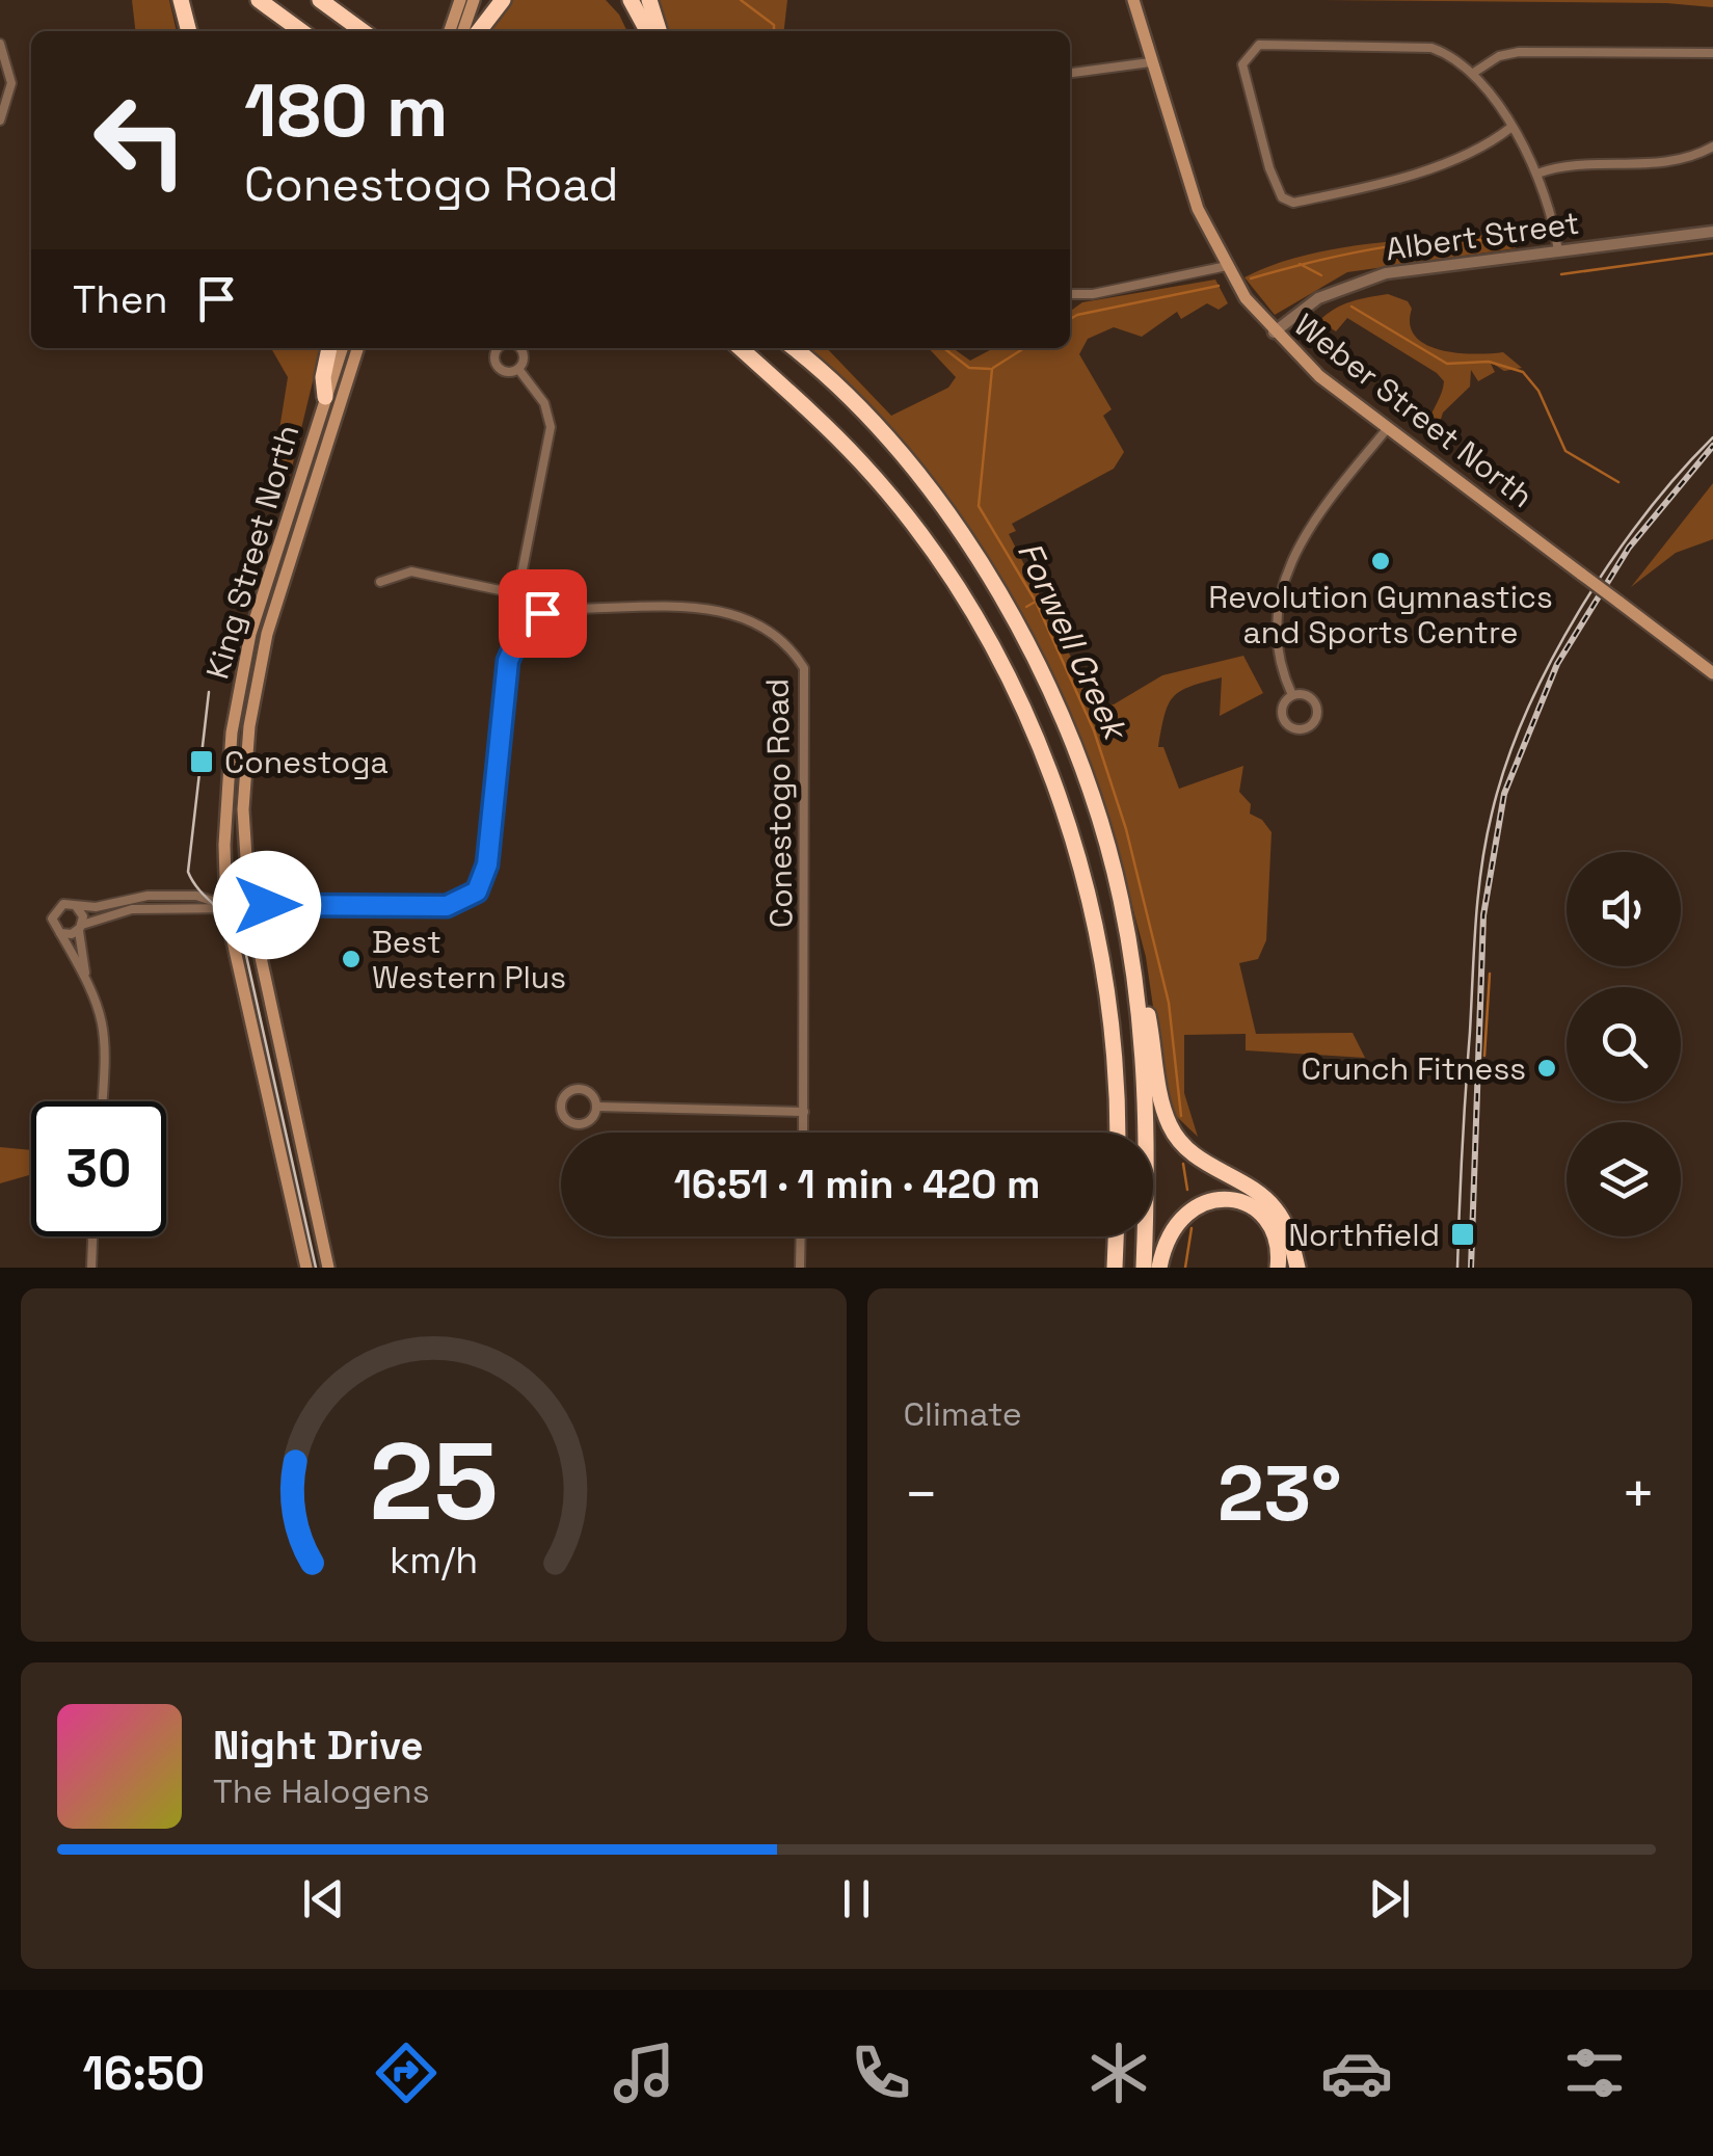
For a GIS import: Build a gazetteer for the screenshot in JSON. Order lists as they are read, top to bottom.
{
  "streets": {
    "main road": ["Weber Street North", "King Street North"],
    "street": ["Albert Street", "Conestogo Road"]
  },
  "crossings": [
    ["Albert Street", "Weber Street North"]
  ],
  "water": ["Forwell Creek"],
  "places": {
    "other": ["Revolution Gymnastics and Sports Centre", "Best Western Plus", "Crunch Fitness"],
    "transit": ["Conestoga", "Northfield"]
  },
  "page": {
    "turn": ["180 m", "Conestogo Road"],
    "then": "Then",
    "limit": "30",
    "trip": "16:51 · 1 min · 420 m",
    "tile": "Climate",
    "heat": ["−", "23°", "+"],
    "song": ["Night Drive", "The Halogens"],
    "tabs": "16:50",
    "gauge": ["25", "km/h"]
  }
}
